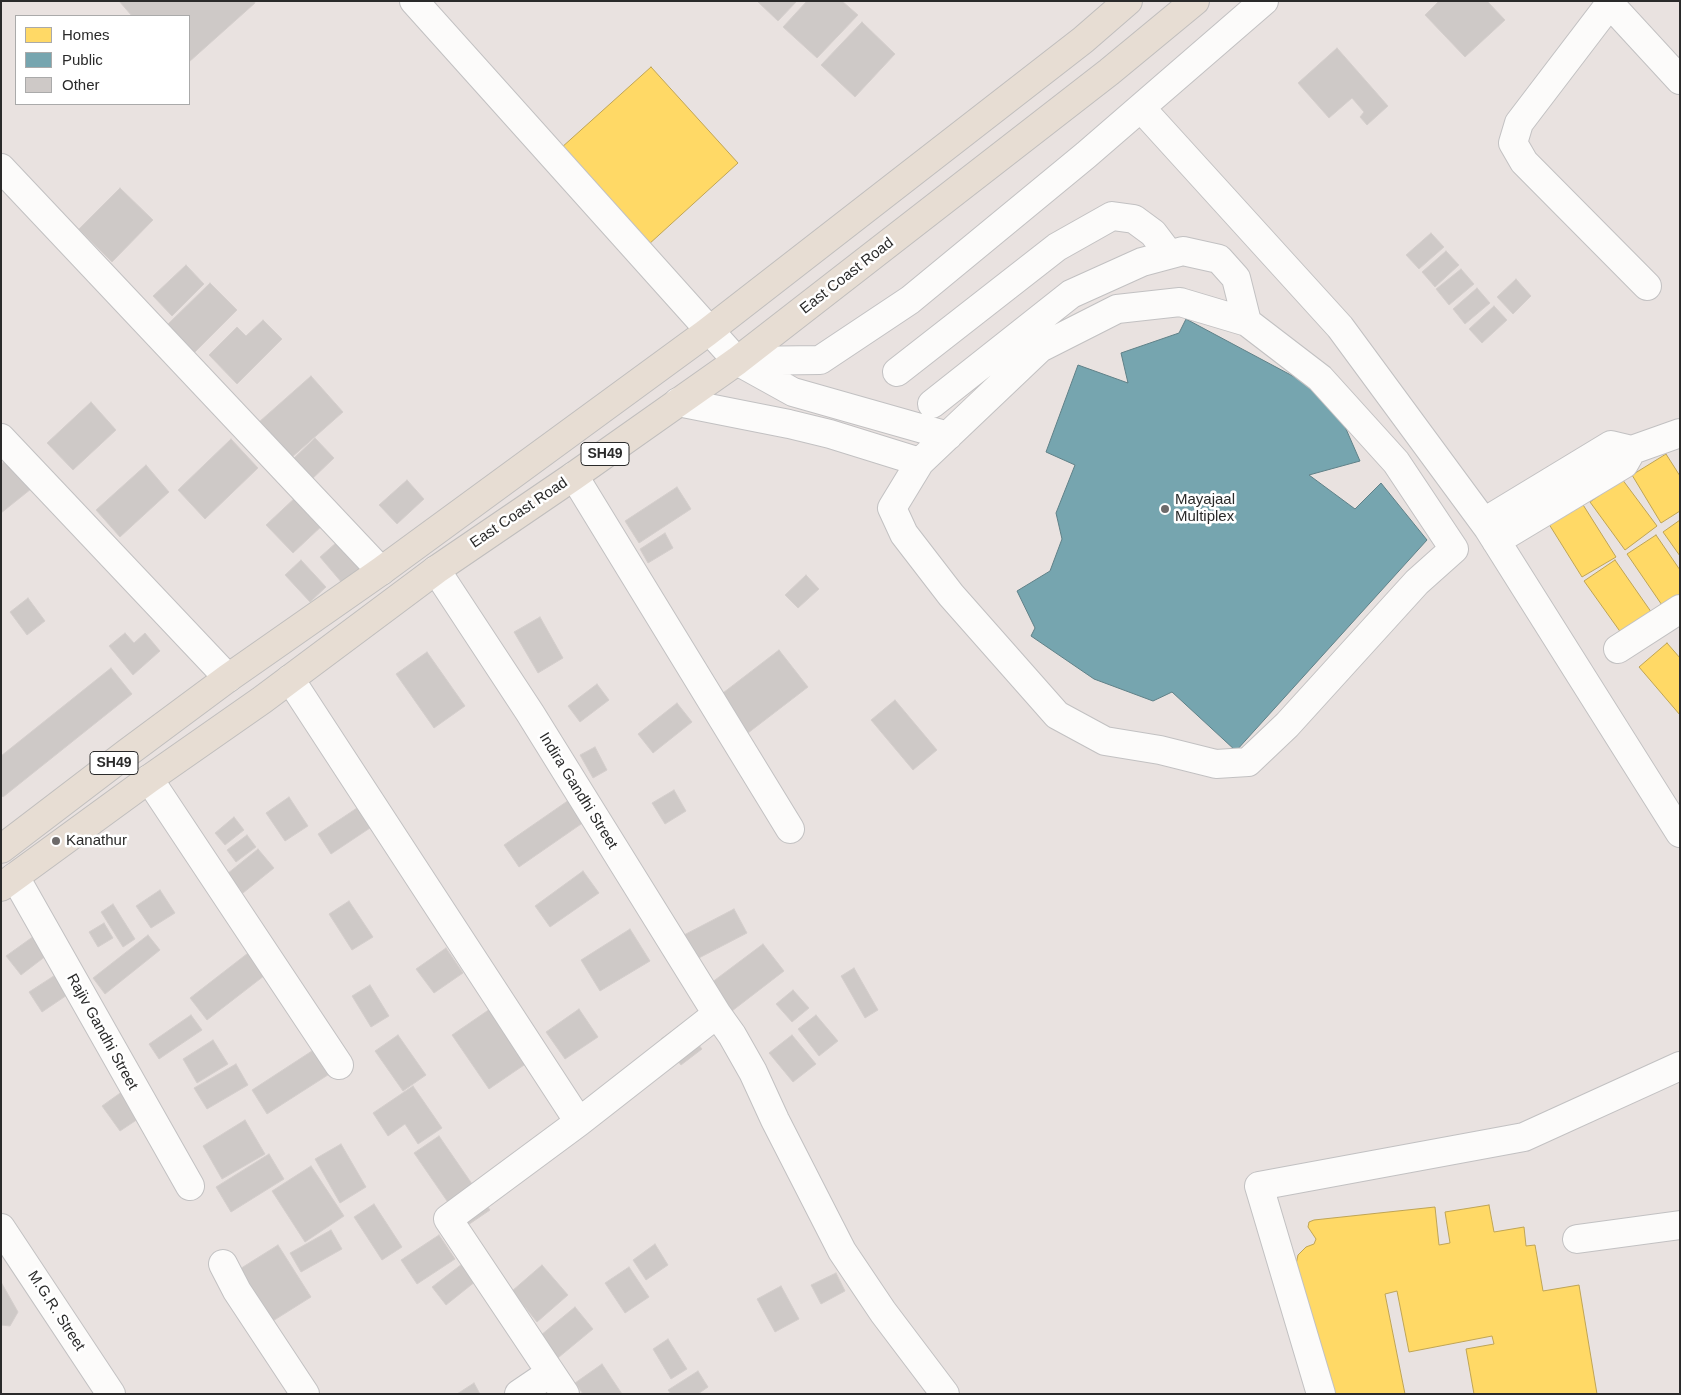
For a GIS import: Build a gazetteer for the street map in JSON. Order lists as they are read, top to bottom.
{
  "streets": {
    "main road": ["East Coast Road", "SH49"],
    "street": ["Indira Gandhi Street", "Rajiv Gandhi Street", "M.G.R. Street"]
  },
  "crossings": [
    ["East Coast Road", "Indira Gandhi Street"],
    ["East Coast Road", "Rajiv Gandhi Street"]
  ],
  "places": ["Mayajaal Multiplex", "Kanathur"],
  "legend": ["Homes", "Public", "Other"]
}
